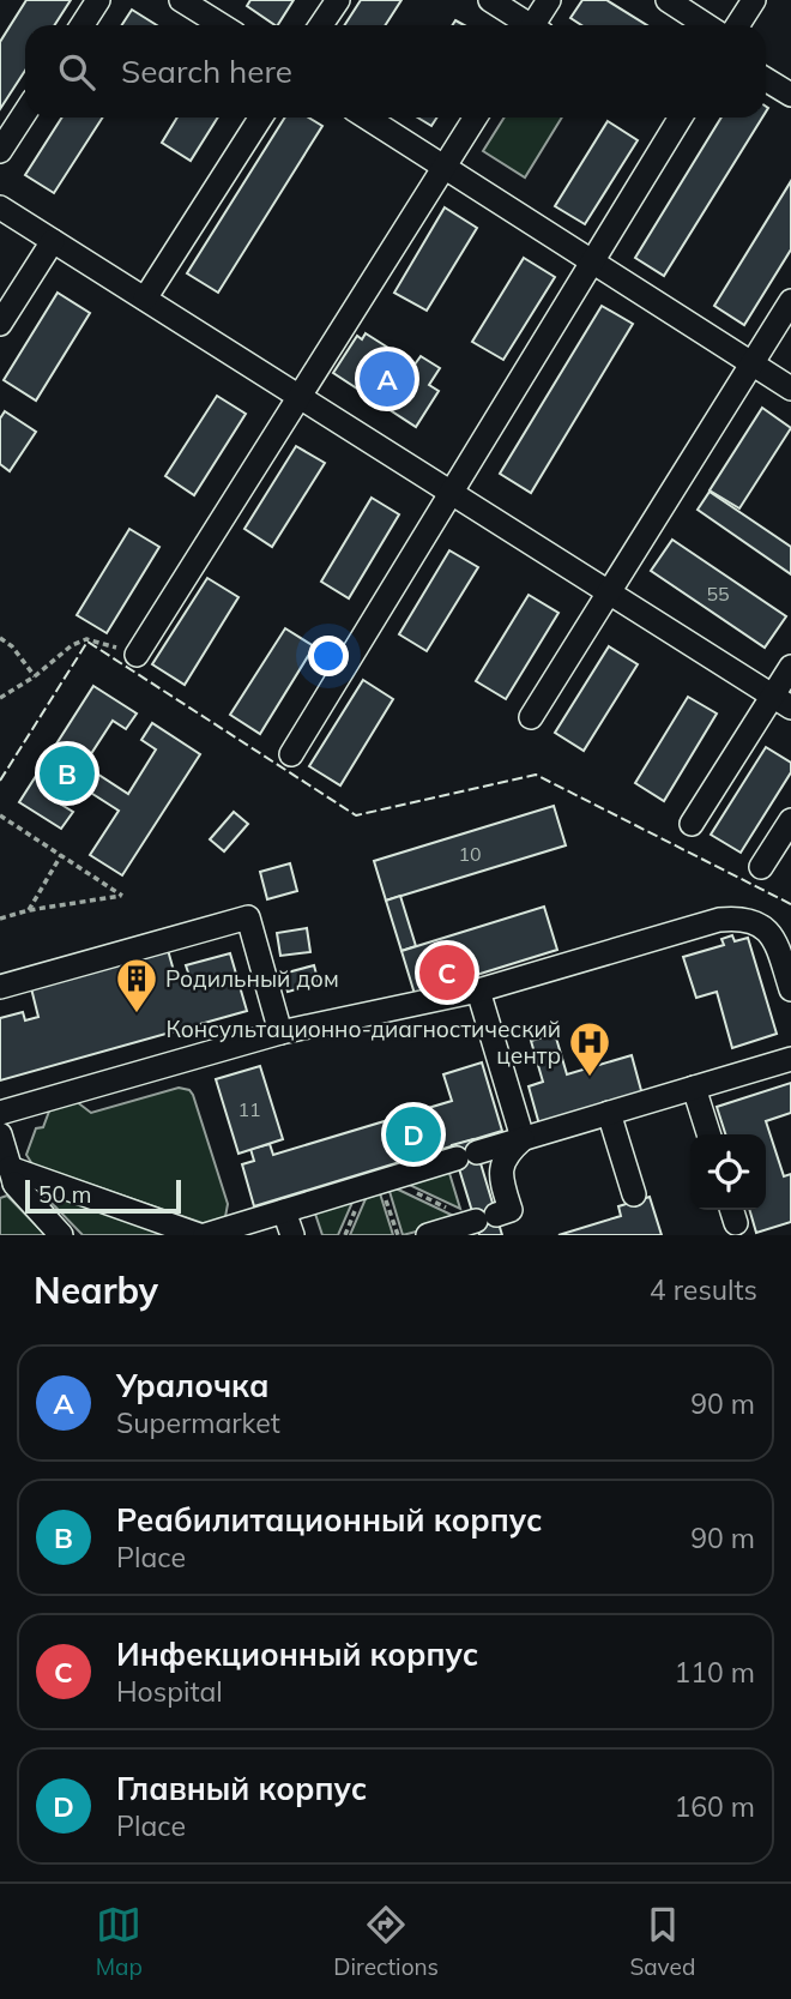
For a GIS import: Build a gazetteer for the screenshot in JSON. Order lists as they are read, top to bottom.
{
  "places": {
    "building": ["Родильный дом"],
    "hospital": ["Консультационно-диагностический центр"]
  },
  "house_numbers": ["55", "10", "11"],
  "scale_bar": "50 m",
  "page": {
    "search": "Search here",
    "pins": [
      "A",
      "B",
      "C",
      "D"
    ],
    "scale": "50 m",
    "heading": ["Nearby", "4 results"],
    "list": [
      {
        "mark": "A",
        "name": "Уралочка",
        "note": "Supermarket",
        "value": "90 m"
      },
      {
        "mark": "B",
        "name": "Реабилитационный корпус",
        "note": "Place",
        "value": "90 m"
      },
      {
        "mark": "C",
        "name": "Инфекционный корпус",
        "note": "Hospital",
        "value": "110 m"
      },
      {
        "mark": "D",
        "name": "Главный корпус",
        "note": "Place",
        "value": "160 m"
      }
    ],
    "nav": ["Map", "Directions", "Saved"]
  }
}
